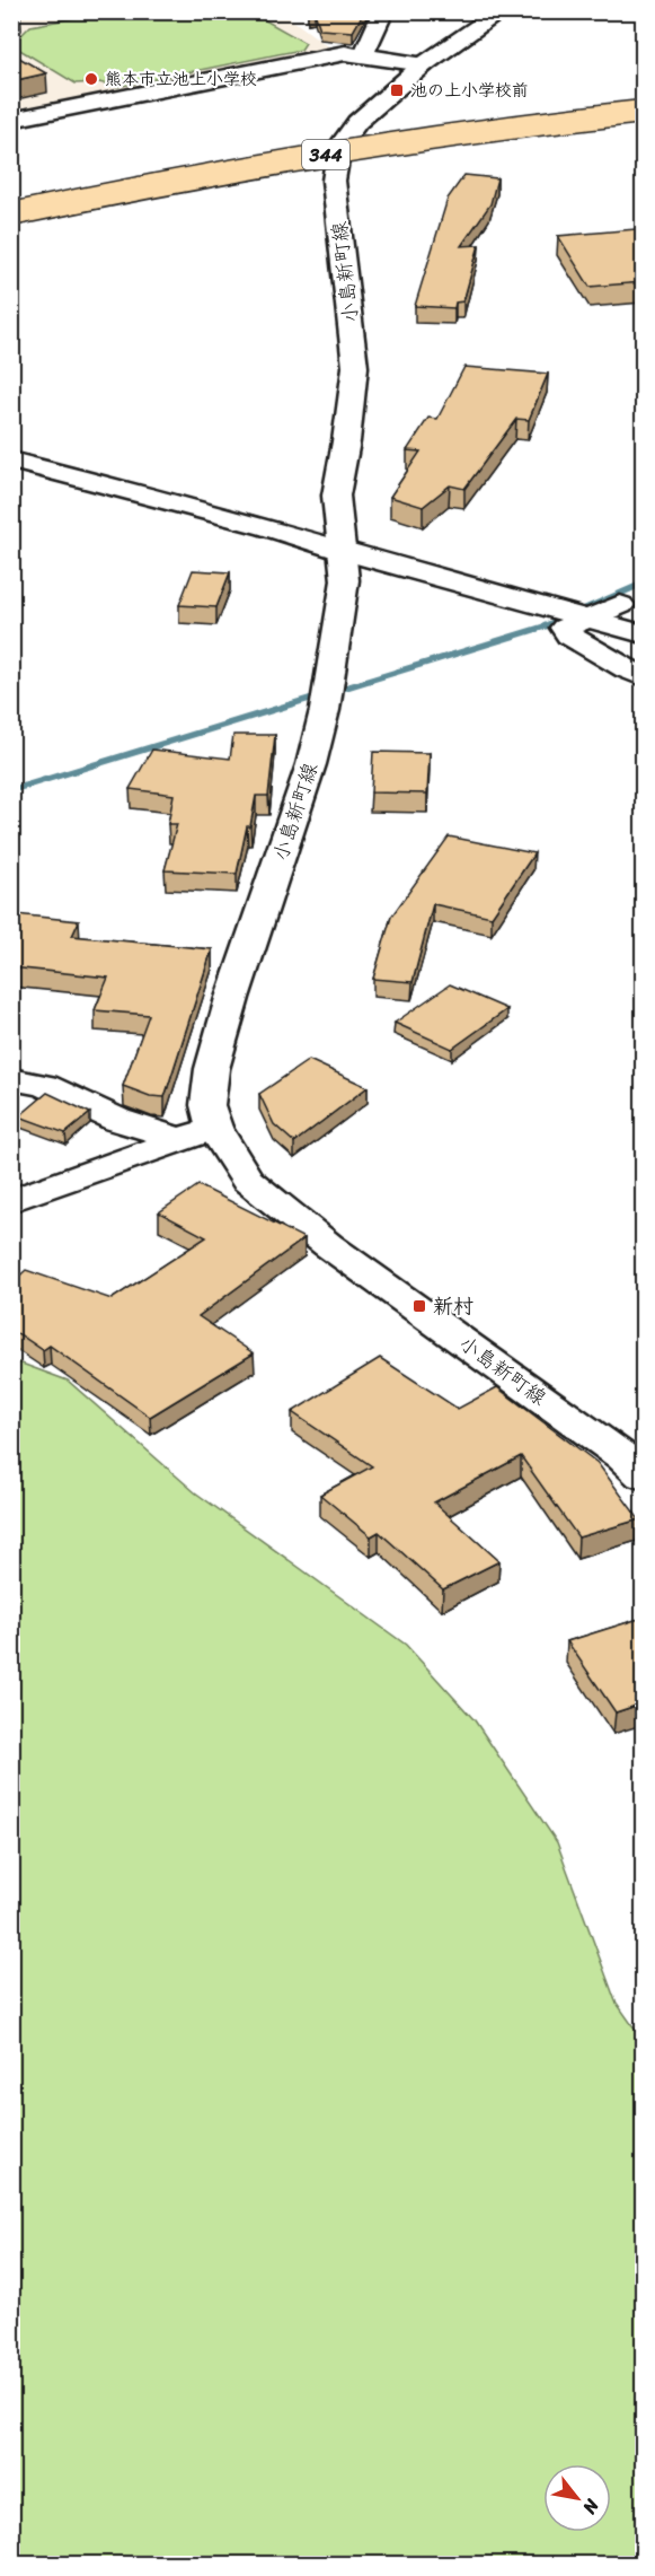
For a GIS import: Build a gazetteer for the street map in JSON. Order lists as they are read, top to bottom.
{
  "streets": {
    "highway": ["344"],
    "main road": ["小島新町線"]
  },
  "places": {
    "other": ["熊本市立池上小学校"],
    "transit": ["池の上小学校前", "新村"]
  },
  "north": "bottom right"
}
